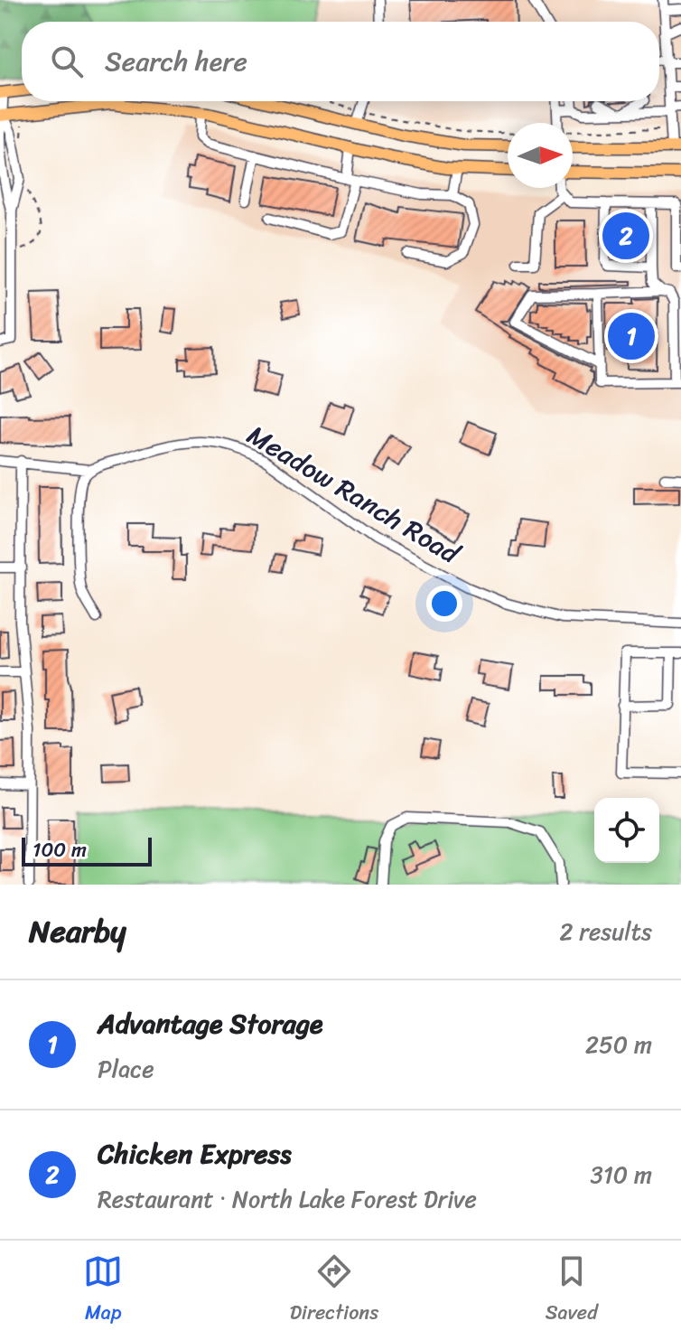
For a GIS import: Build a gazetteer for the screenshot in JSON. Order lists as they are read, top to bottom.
{
  "streets": {
    "street": ["Meadow Ranch Road"]
  },
  "scale_bar": "100 m",
  "north": "right",
  "page": {
    "search": "Search here",
    "pins": ["2", "1"],
    "scale": "100 m",
    "heading": ["Nearby", "2 results"],
    "list": [
      {
        "mark": "1",
        "name": "Advantage Storage",
        "note": "Place",
        "value": "250 m"
      },
      {
        "mark": "2",
        "name": "Chicken Express",
        "note": "Restaurant · North Lake Forest Drive",
        "value": "310 m"
      }
    ],
    "nav": ["Map", "Directions", "Saved"]
  }
}
